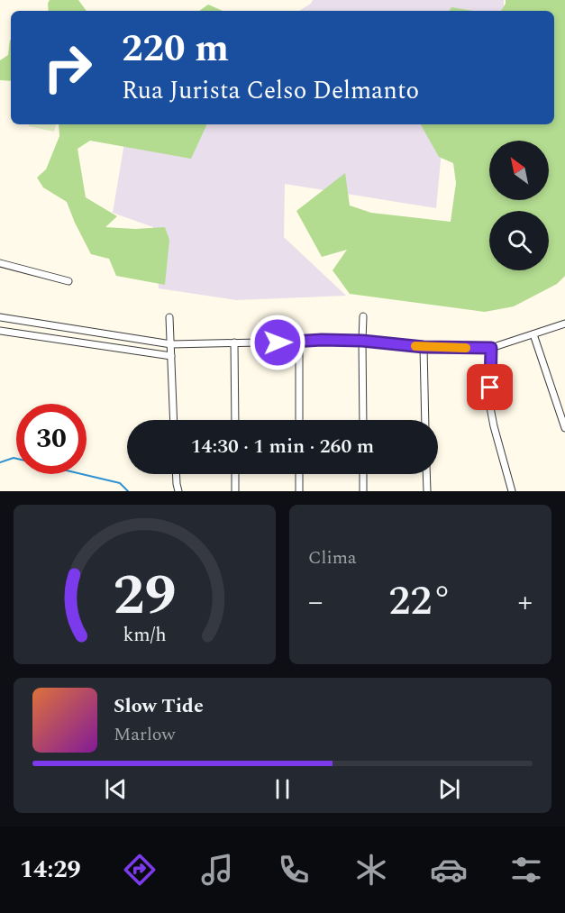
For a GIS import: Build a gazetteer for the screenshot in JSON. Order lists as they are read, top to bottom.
{
  "north": "top left",
  "page": {
    "turn": ["220 m", "Rua Jurista Celso Delmanto"],
    "limit": "30",
    "trip": "14:30 · 1 min · 260 m",
    "tile": "Clima",
    "heat": ["−", "22°", "+"],
    "song": ["Slow Tide", "Marlow"],
    "tabs": "14:29",
    "gauge": ["29", "km/h"]
  }
}
